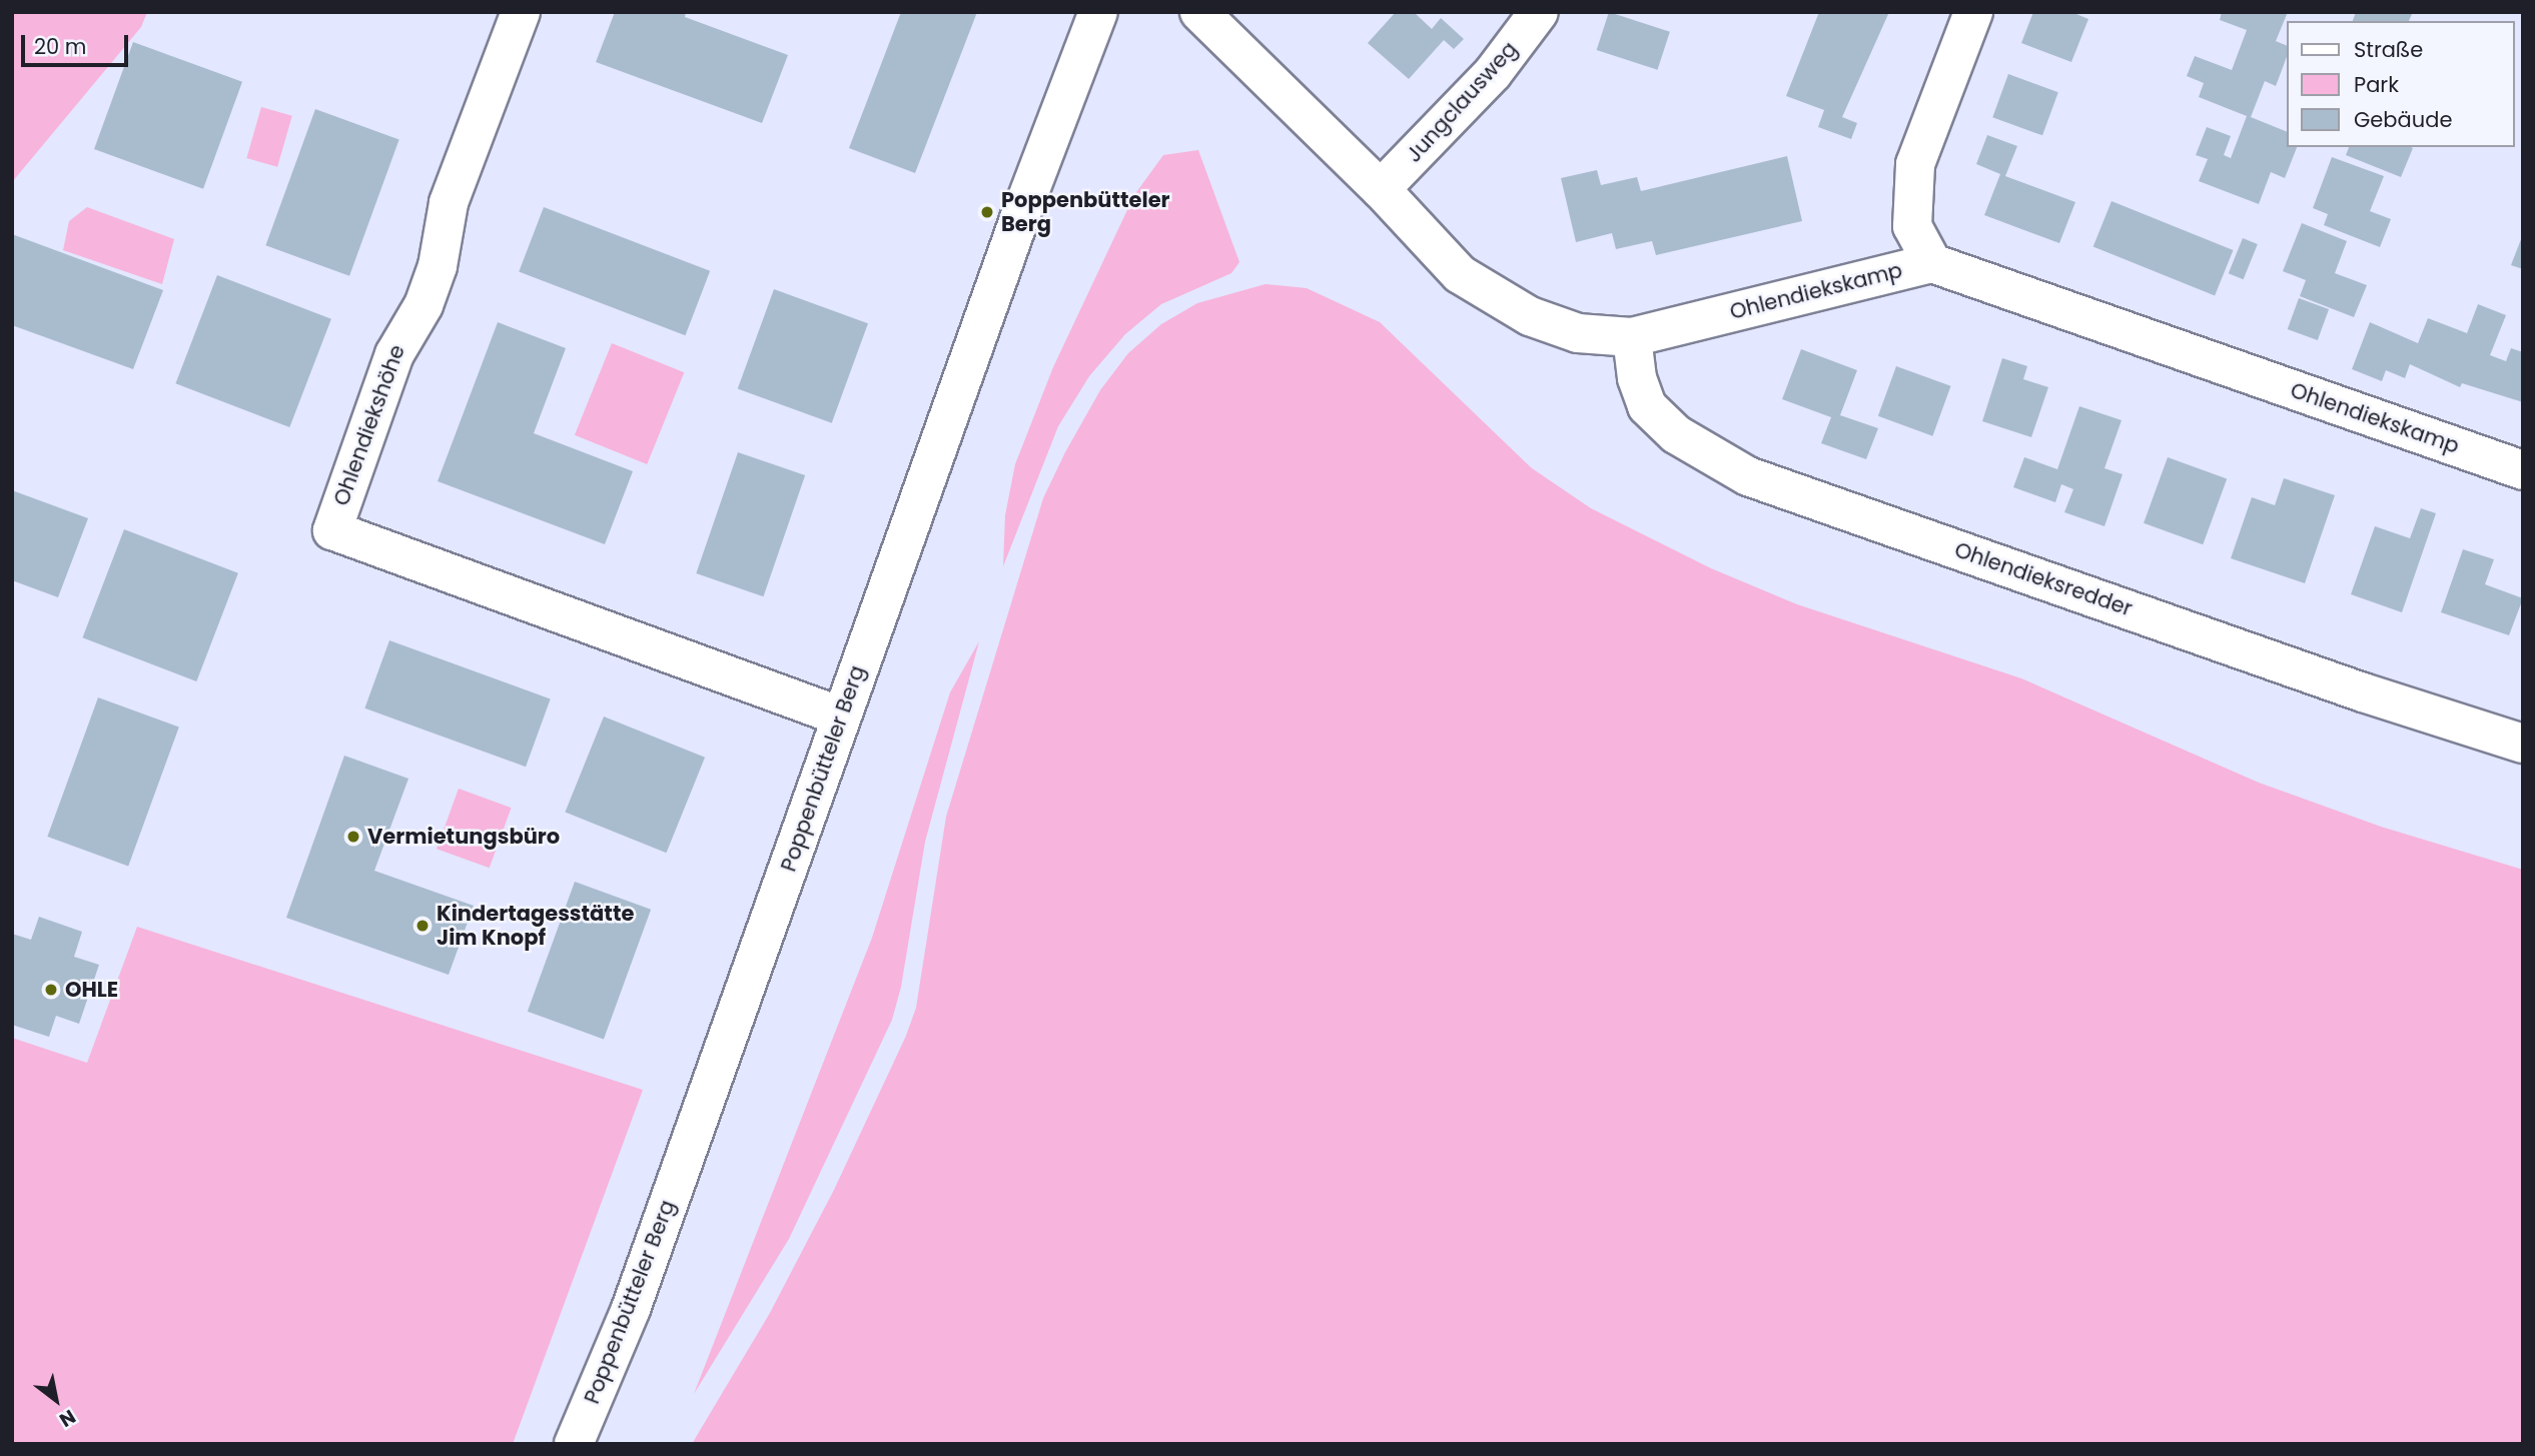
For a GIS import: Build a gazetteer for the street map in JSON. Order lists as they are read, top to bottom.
{
  "streets": {
    "street": [
      "Jungclausweg",
      "Ohlendiekskamp",
      "Ohlendiekshöhe",
      "Ohlendieksredder",
      "Poppenbütteler Berg"
    ]
  },
  "crossings": [
    ["Jungclausweg", "Ohlendiekskamp"],
    ["Ohlendiekskamp", "Ohlendieksredder"],
    ["Ohlendiekshöhe", "Poppenbütteler Berg"]
  ],
  "places": [
    "Poppenbütteler Berg",
    "Vermietungsbüro",
    "Kindertagesstätte Jim Knopf",
    "OHLE"
  ],
  "legend": ["Straße", "Park", "Gebäude"],
  "scale_bar": "20 m",
  "north": "bottom right"
}
